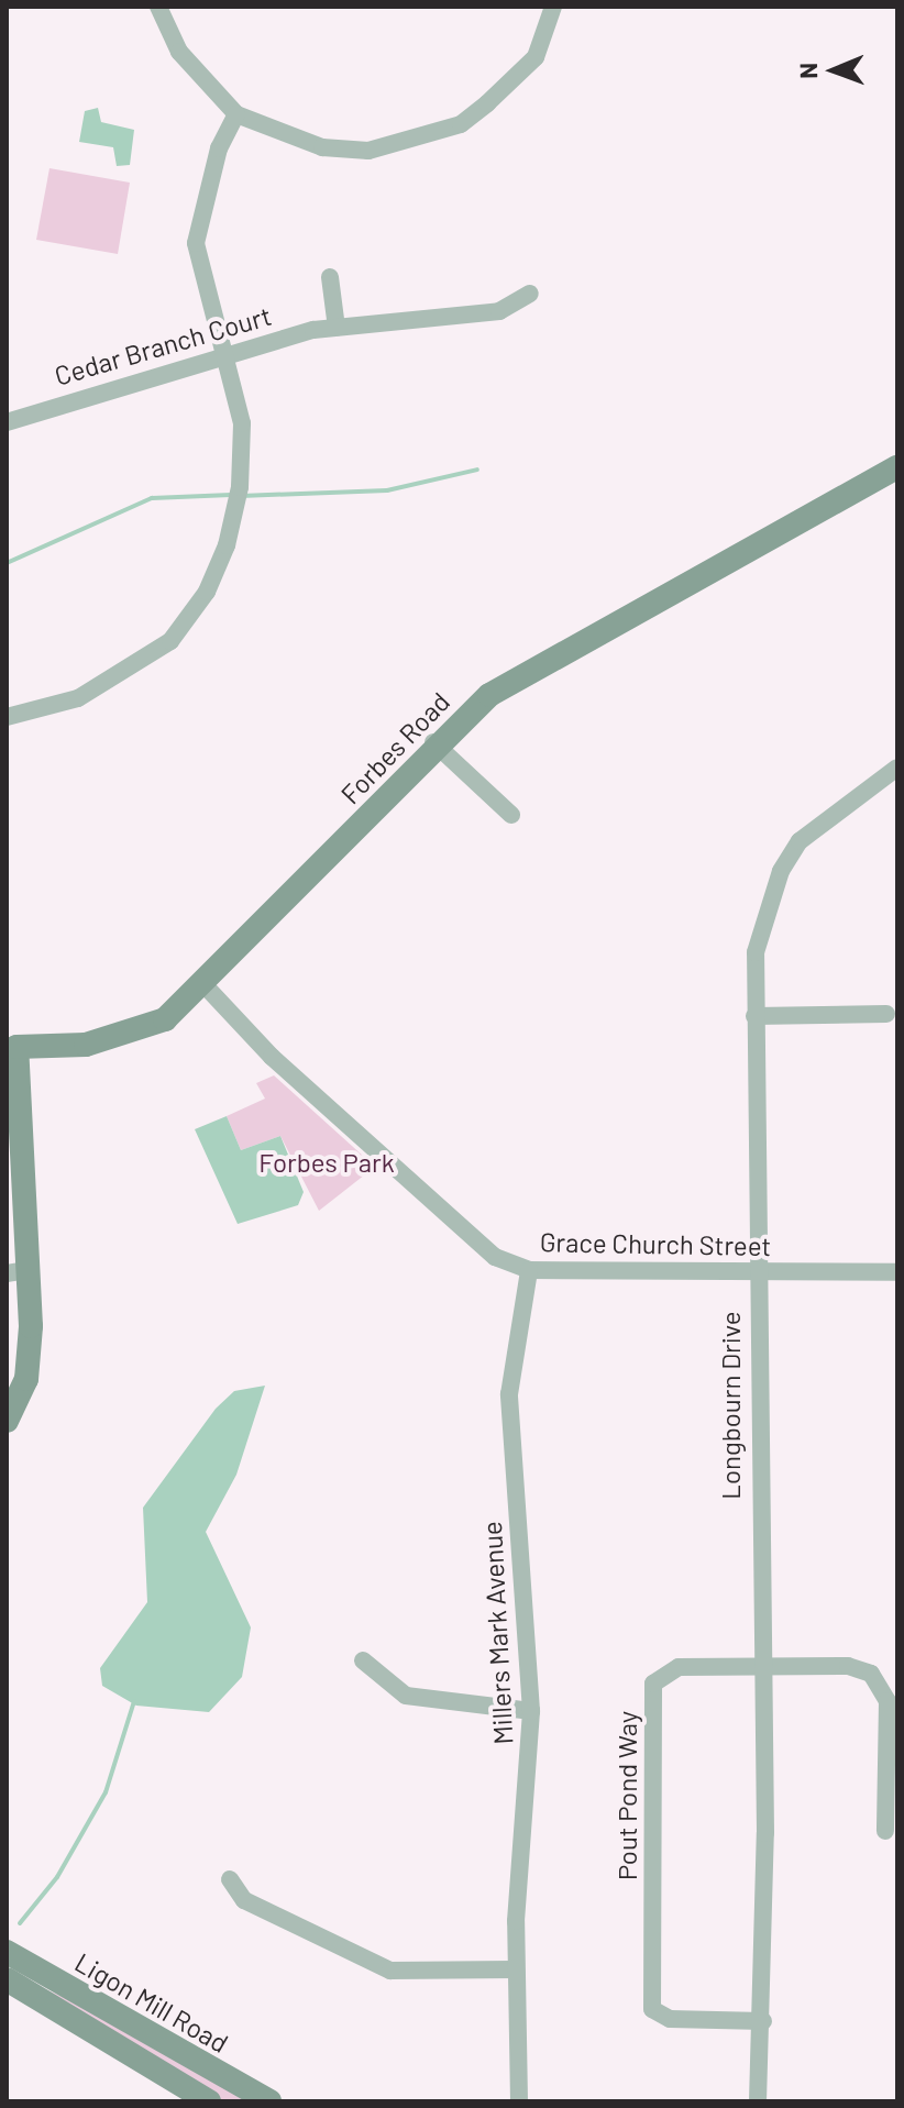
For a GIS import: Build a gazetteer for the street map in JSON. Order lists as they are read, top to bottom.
{
  "streets": {
    "street": [
      "Cedar Branch Court",
      "Forbes Road",
      "Grace Church Street",
      "Longbourn Drive",
      "Millers Mark Avenue",
      "Pout Pond Way",
      "Ligon Mill Road"
    ]
  },
  "crossings": [
    ["Forbes Road", "Grace Church Street"],
    ["Grace Church Street", "Longbourn Drive"],
    ["Grace Church Street", "Millers Mark Avenue"],
    ["Longbourn Drive", "Pout Pond Way"]
  ],
  "parks": ["Forbes Park"],
  "north": "left"
}
